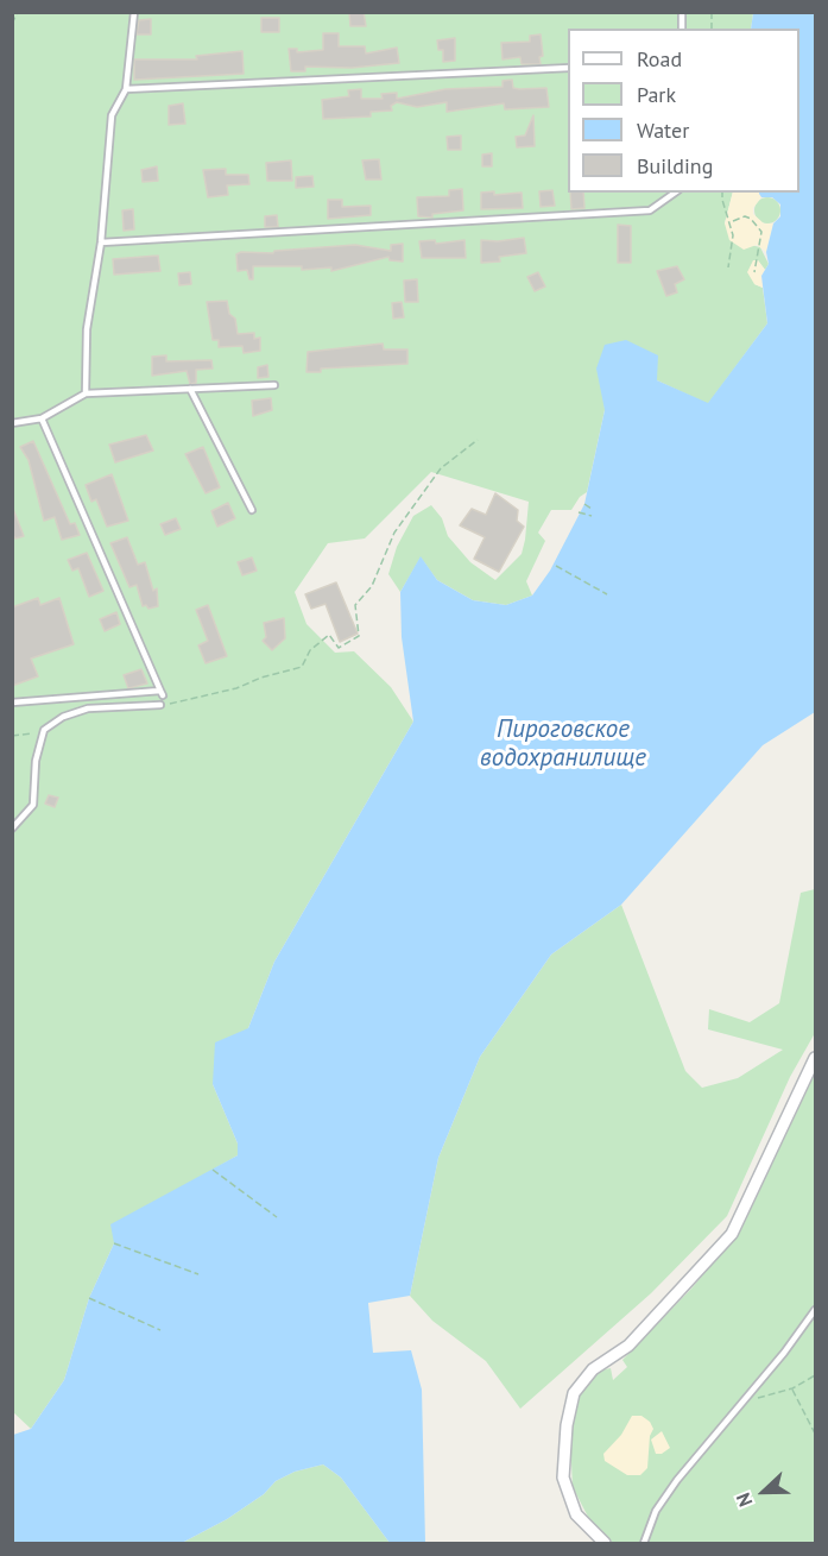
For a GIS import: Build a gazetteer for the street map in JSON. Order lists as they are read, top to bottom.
{
  "water": ["Пироговское водохранилище"],
  "legend": [
    "Road",
    "Park",
    "Water",
    "Building"
  ],
  "north": "left"
}
